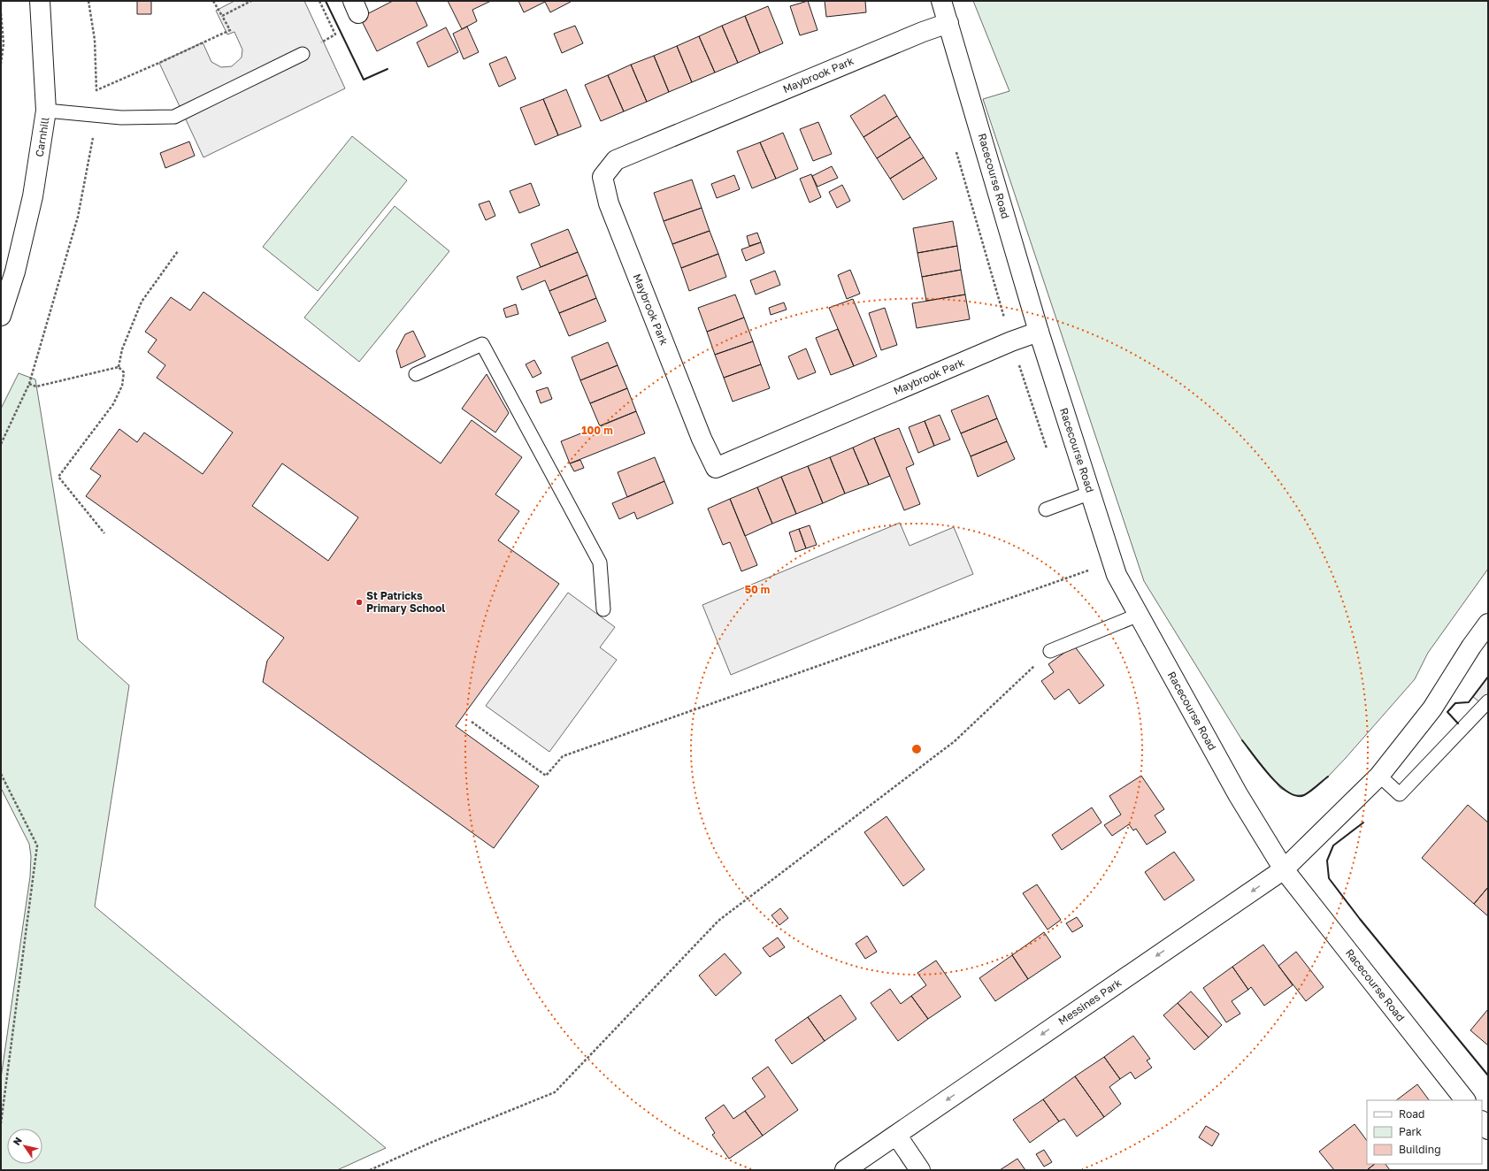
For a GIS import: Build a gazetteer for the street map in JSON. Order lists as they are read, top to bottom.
{
  "streets": {
    "street": [
      "Maybrook Park",
      "Carnhill",
      "Racecourse Road",
      "Messines Park"
    ]
  },
  "crossings": [
    ["Maybrook Park", "Racecourse Road"],
    ["Racecourse Road", "Messines Park"]
  ],
  "one_way": ["Messines Park"],
  "places": ["St Patricks Primary School"],
  "legend": ["Road", "Park", "Building"],
  "north": "top left",
  "rings": ["100 m", "50 m"]
}
